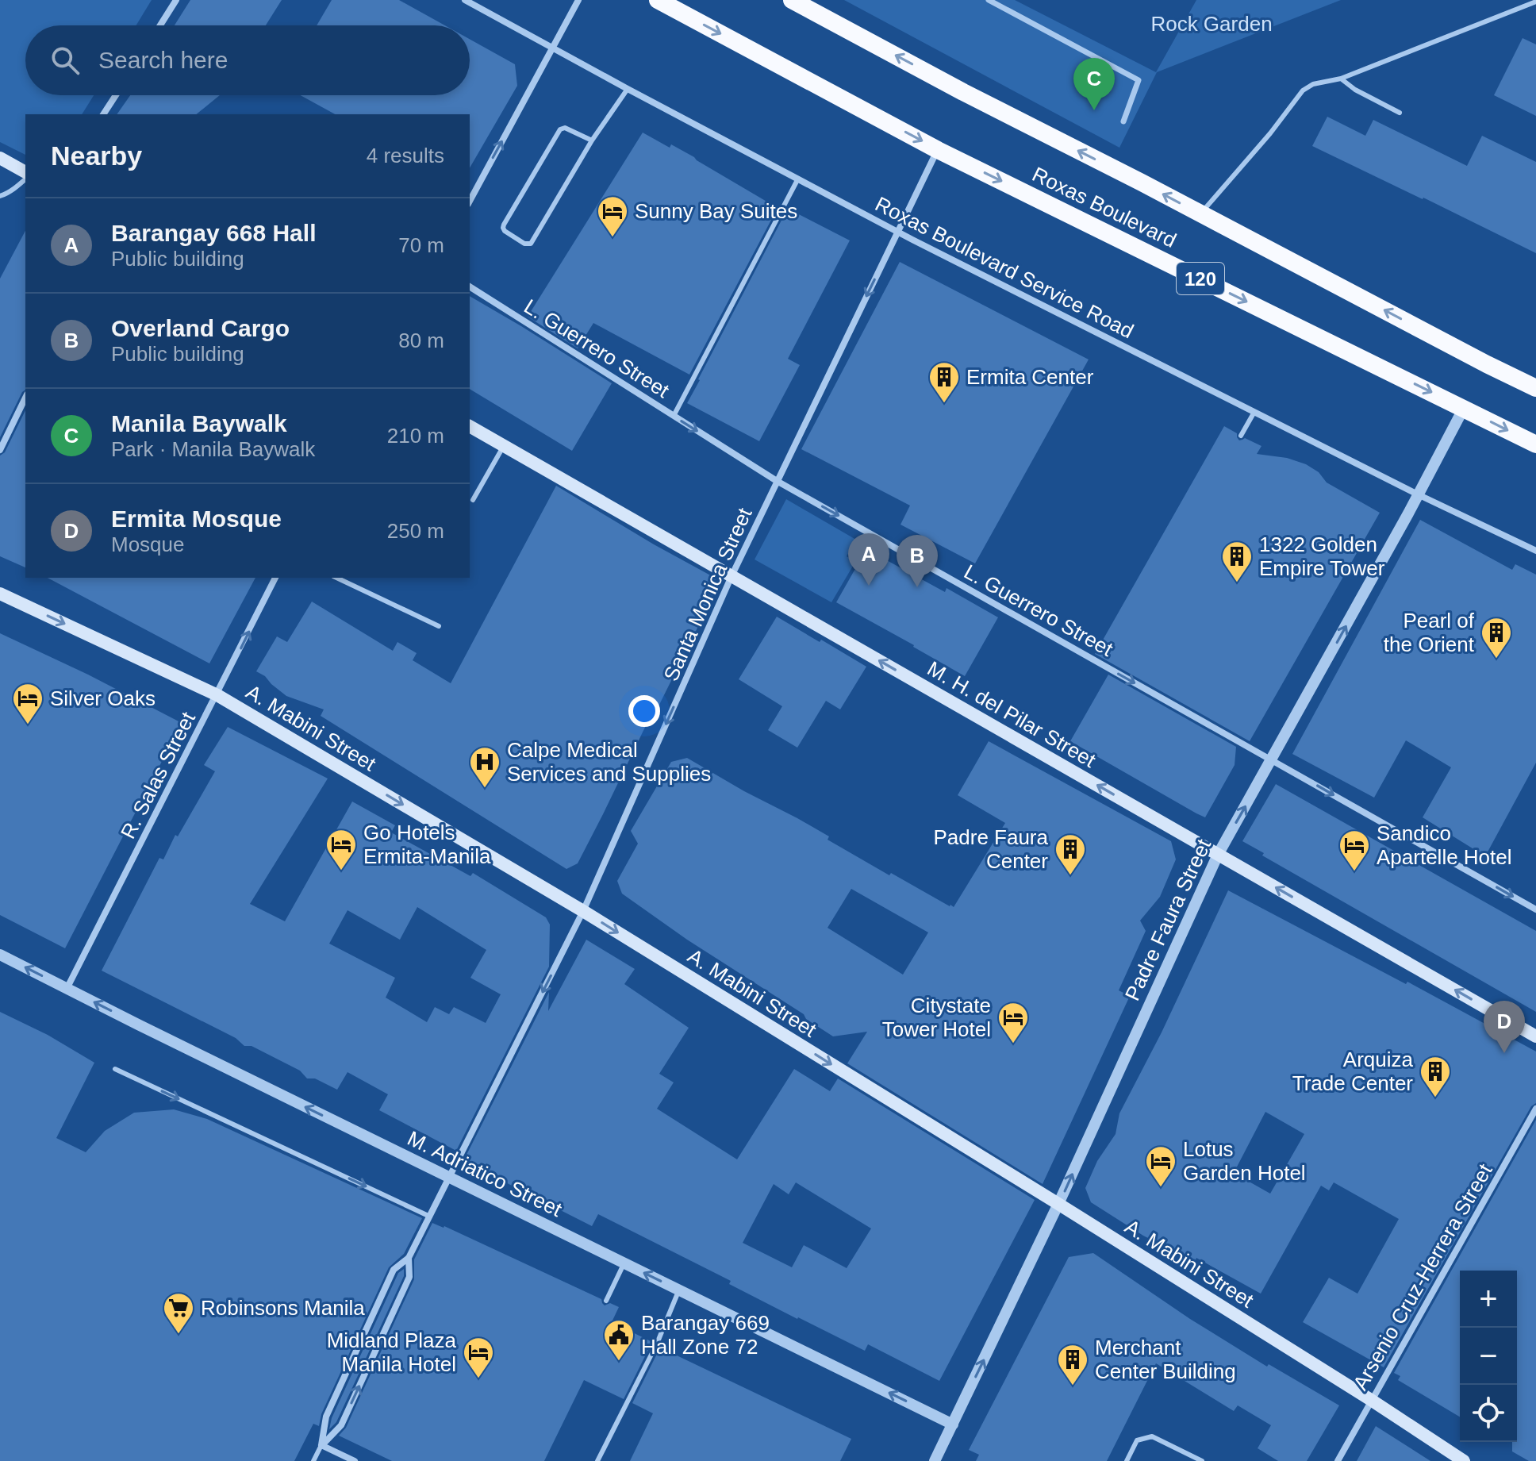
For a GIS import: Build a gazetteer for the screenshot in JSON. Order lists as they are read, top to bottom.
{
  "streets": {
    "highway": ["Roxas Boulevard", "120"],
    "main road": ["M. H. del Pilar Street", "A. Mabini Street"],
    "street": [
      "Roxas Boulevard Service Road",
      "L. Guerrero Street",
      "Santa Monica Street",
      "R. Salas Street",
      "Padre Faura Street",
      "M. Adriatico Street",
      "Arsenio Cruz-Herrera Street"
    ]
  },
  "crossings": [
    ["Roxas Boulevard", "Santa Monica Street"],
    ["Roxas Boulevard", "Padre Faura Street"],
    ["Roxas Boulevard Service Road", "Santa Monica Street"],
    ["Roxas Boulevard Service Road", "Padre Faura Street"],
    ["L. Guerrero Street", "Santa Monica Street"],
    ["L. Guerrero Street", "Padre Faura Street"],
    ["Santa Monica Street", "M. H. del Pilar Street"],
    ["Santa Monica Street", "A. Mabini Street"],
    ["Santa Monica Street", "M. Adriatico Street"],
    ["M. H. del Pilar Street", "Padre Faura Street"],
    ["A. Mabini Street", "R. Salas Street"],
    ["A. Mabini Street", "Padre Faura Street"],
    ["A. Mabini Street", "Arsenio Cruz-Herrera Street"],
    ["R. Salas Street", "M. Adriatico Street"],
    ["Padre Faura Street", "M. Adriatico Street"]
  ],
  "one_way": [
    "L. Guerrero Street",
    "M. H. del Pilar Street",
    "A. Mabini Street",
    "Padre Faura Street",
    "M. Adriatico Street"
  ],
  "parks": ["Rock Garden"],
  "places": {
    "hotel": [
      "Sunny Bay Suites",
      "Silver Oaks",
      "Go Hotels Ermita-Manila",
      "Sandico Apartelle Hotel",
      "Citystate Tower Hotel",
      "Lotus Garden Hotel",
      "Midland Plaza Manila Hotel"
    ],
    "building": [
      "Ermita Center",
      "1322 Golden Empire Tower",
      "Pearl of the Orient",
      "Padre Faura Center",
      "Arquiza Trade Center",
      "Merchant Center Building"
    ],
    "hospital": ["Calpe Medical Services and Supplies"],
    "supermarket": ["Robinsons Manila"],
    "public building": ["Barangay 669 Hall Zone 72"]
  },
  "page": {
    "search": "Search here",
    "pins": [
      "C",
      "A",
      "B",
      "D"
    ],
    "heading": ["Nearby", "4 results"],
    "list": [
      {
        "mark": "A",
        "name": "Barangay 668 Hall",
        "note": "Public building",
        "value": "70 m"
      },
      {
        "mark": "B",
        "name": "Overland Cargo",
        "note": "Public building",
        "value": "80 m"
      },
      {
        "mark": "C",
        "name": "Manila Baywalk",
        "note": "Park · Manila Baywalk",
        "value": "210 m"
      },
      {
        "mark": "D",
        "name": "Ermita Mosque",
        "note": "Mosque",
        "value": "250 m"
      }
    ],
    "map_buttons": ["+", "−"]
  }
}
